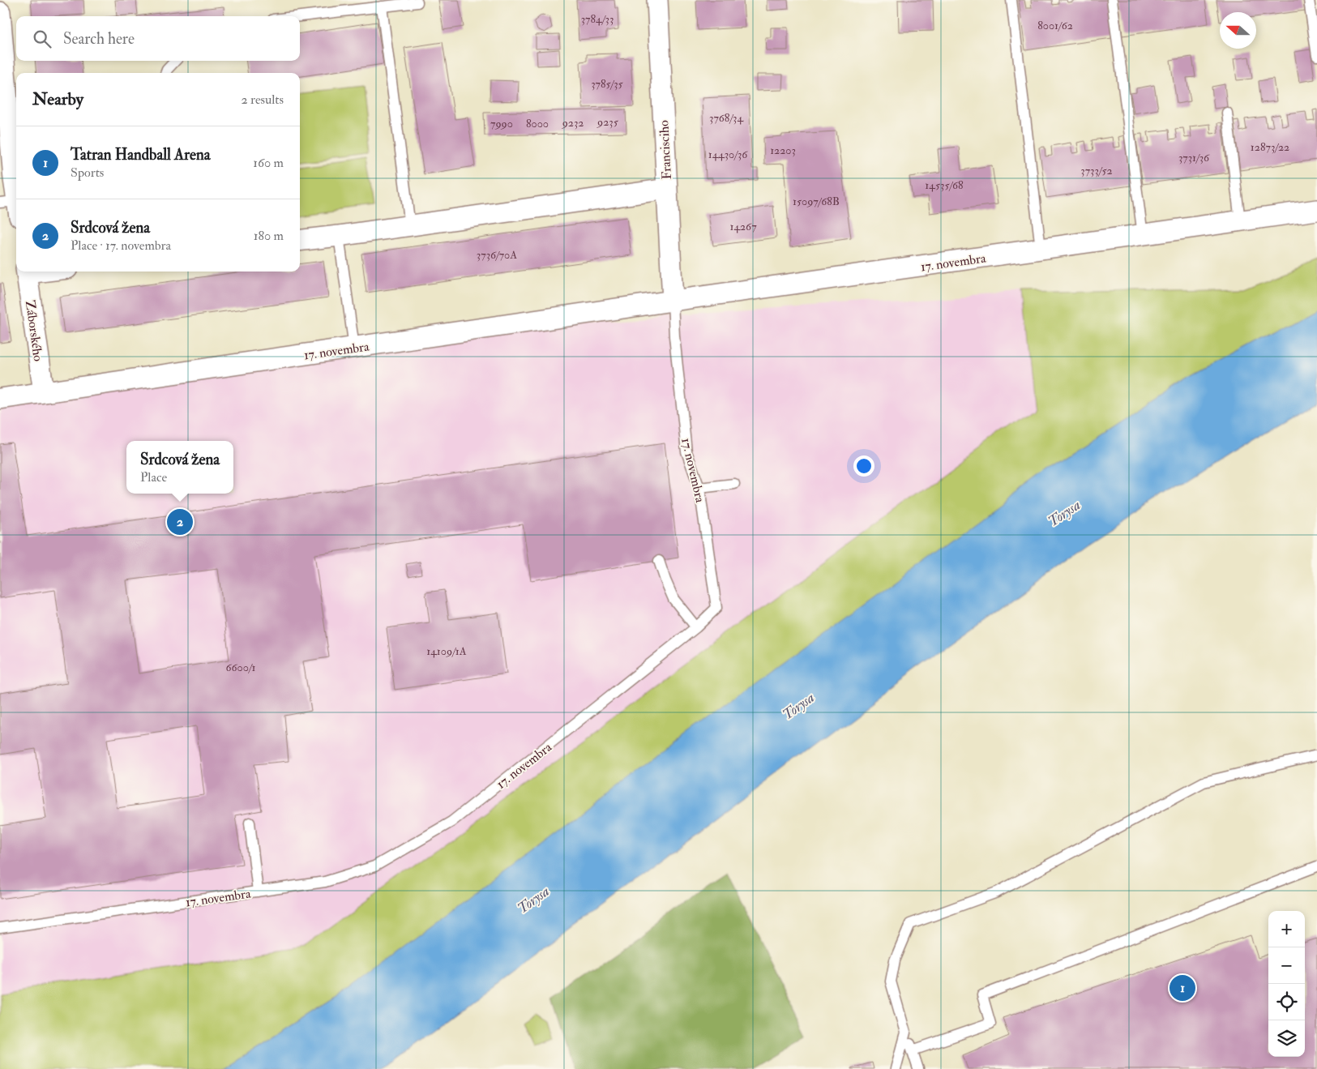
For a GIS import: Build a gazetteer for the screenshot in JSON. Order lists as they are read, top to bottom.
{
  "streets": {
    "street": ["Francisciho", "17. novembra", "Záborského"]
  },
  "crossings": [
    ["Francisciho", "17. novembra"],
    ["17. novembra", "Záborského"]
  ],
  "water": ["Torysa"],
  "house_numbers": [
    "3784/33",
    "8001/62",
    "3785/35",
    "3768/34",
    "9235",
    "9232",
    "7990",
    "8000",
    "12873/22",
    "12203",
    "14430/36",
    "3731/36",
    "3733/52",
    "14535/68",
    "15097/68B",
    "14267",
    "3736/70A",
    "14109/1A",
    "6600/1"
  ],
  "north": "left",
  "page": {
    "search": "Search here",
    "heading": ["Nearby", "2 results"],
    "list": [
      {
        "mark": "1",
        "name": "Tatran Handball Arena",
        "note": "Sports",
        "value": "160 m"
      },
      {
        "mark": "2",
        "name": "Srdcová žena",
        "note": "Place · 17. novembra",
        "value": "180 m"
      }
    ],
    "popup": ["Srdcová žena", "Place"],
    "pins": ["2", "1"],
    "map_buttons": ["+", "−"]
  }
}
